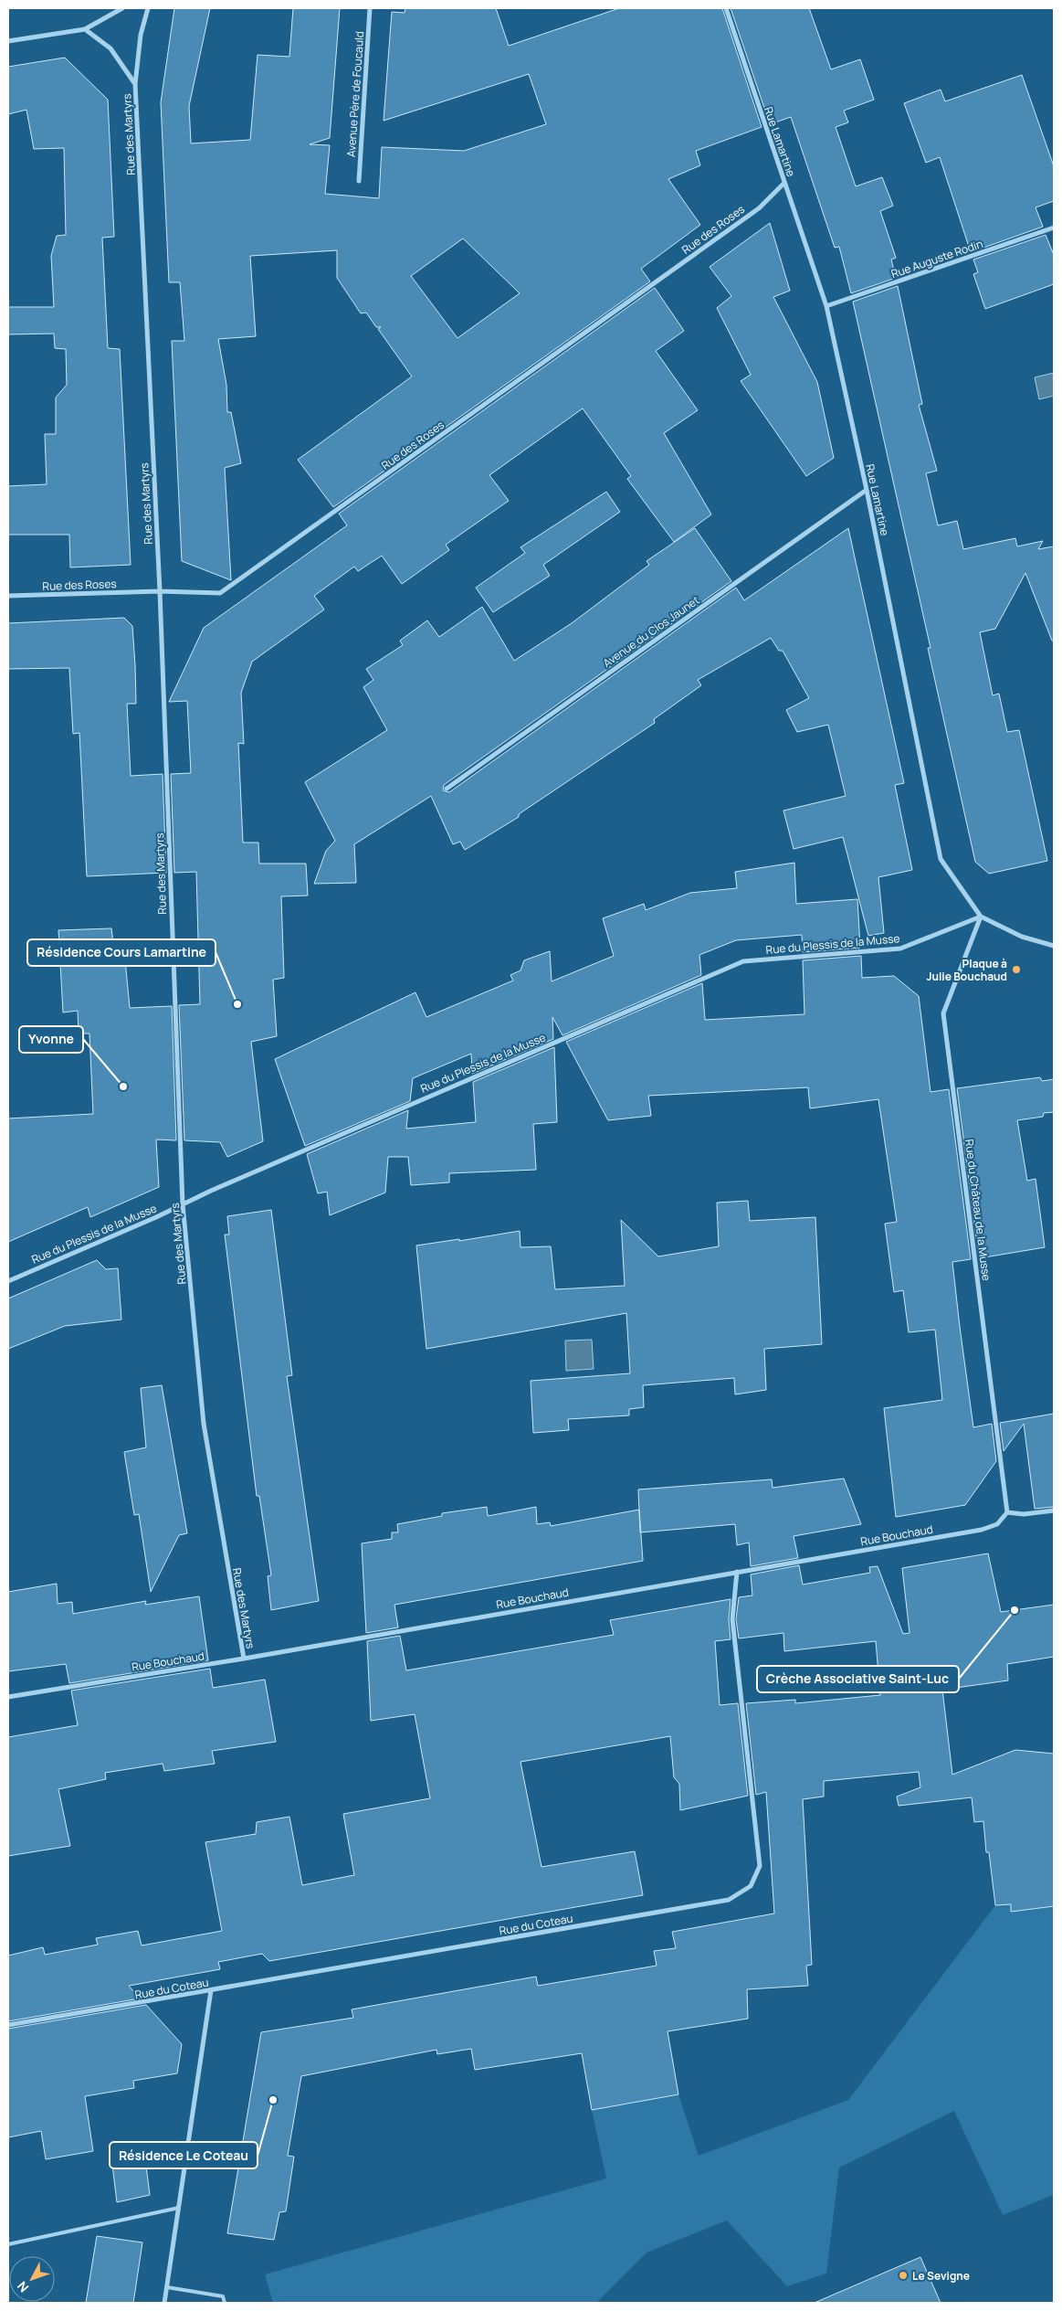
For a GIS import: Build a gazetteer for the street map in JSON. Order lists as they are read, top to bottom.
{
  "streets": {
    "street": [
      "Avenue Père de Foucauld",
      "Rue des Martyrs",
      "Rue Lamartine",
      "Rue des Roses",
      "Rue Auguste Rodin",
      "Avenue du Clos Jaunet",
      "Rue du Plessis de la Musse",
      "Rue du Château de la Musse",
      "Rue Bouchaud",
      "Rue du Coteau"
    ]
  },
  "crossings": [
    ["Rue des Martyrs", "Rue des Roses"],
    ["Rue des Martyrs", "Rue du Plessis de la Musse"],
    ["Rue des Martyrs", "Rue Bouchaud"],
    ["Rue Lamartine", "Rue des Roses"],
    ["Rue Lamartine", "Rue Auguste Rodin"],
    ["Rue Lamartine", "Avenue du Clos Jaunet"],
    ["Rue Lamartine", "Rue du Plessis de la Musse"],
    ["Rue Lamartine", "Rue du Château de la Musse"],
    ["Rue du Plessis de la Musse", "Rue du Château de la Musse"],
    ["Rue du Château de la Musse", "Rue Bouchaud"],
    ["Rue Bouchaud", "Rue du Coteau"]
  ],
  "places": [
    "Plaque à Julie Bouchaud",
    "Résidence Cours Lamartine",
    "Yvonne",
    "Crèche Associative Saint-Luc",
    "Résidence Le Coteau",
    "Le Sevigne"
  ],
  "north": "bottom left"
}
